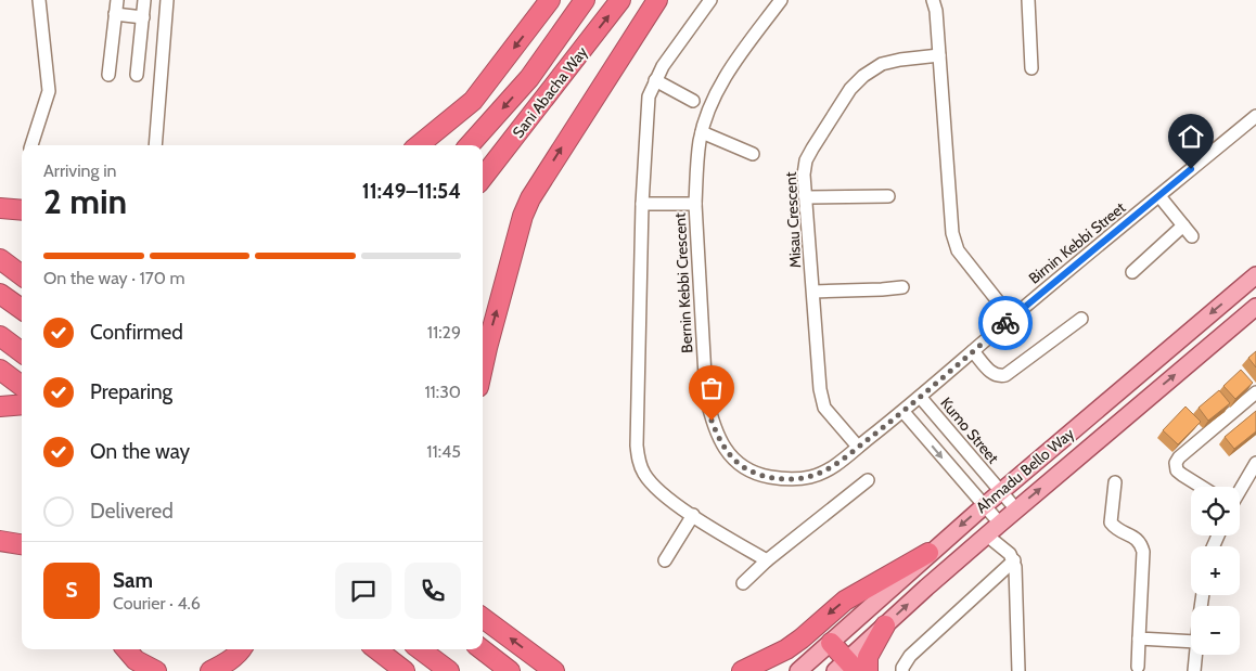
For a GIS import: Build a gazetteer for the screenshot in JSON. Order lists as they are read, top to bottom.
{
  "streets": {
    "highway": ["Sani Abacha Way"],
    "main road": ["Ahmadu Bello Way"],
    "street": [
      "Misau Crescent",
      "Birnin Kebbi Street",
      "Bernin Kebbi Crescent",
      "Kumo Street"
    ]
  },
  "crossings": [
    ["Misau Crescent", "Bernin Kebbi Crescent"],
    ["Birnin Kebbi Street", "Bernin Kebbi Crescent"],
    ["Birnin Kebbi Street", "Kumo Street"],
    ["Bernin Kebbi Crescent", "Kumo Street"],
    ["Kumo Street", "Ahmadu Bello Way"]
  ],
  "page": {
    "heading": ["2 min", "Arriving in", "11:49–11:54"],
    "panel": ["Sam", "Courier · 4.6"],
    "bar": "On the way · 170 m",
    "list": [
      ["Confirmed", "11:29"],
      ["Preparing", "11:30"],
      ["On the way", "11:45"],
      "Delivered"
    ],
    "map_buttons": ["+", "−"],
    "round": "S"
  }
}
